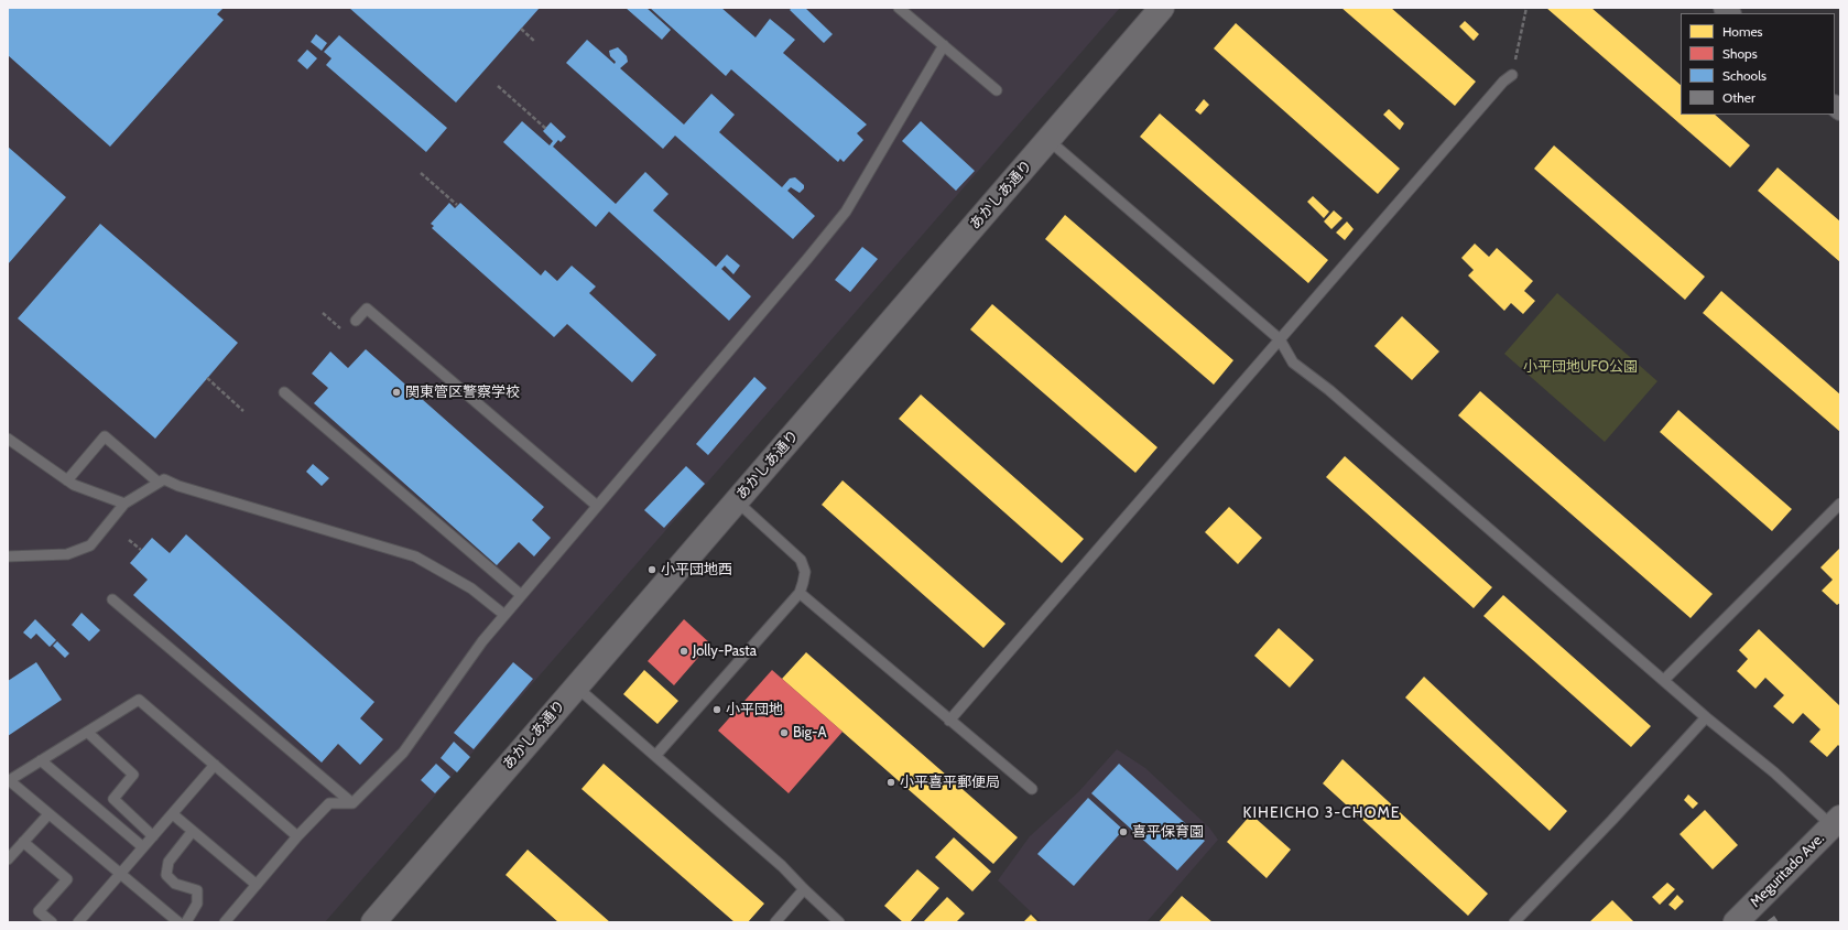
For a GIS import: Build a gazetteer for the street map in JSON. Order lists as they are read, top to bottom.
{
  "streets": {
    "street": ["あかしあ通り", "Meguritado Ave."]
  },
  "districts": ["KIHEICHO 3-CHOME"],
  "parks": ["小平団地UFO公園"],
  "places": [
    "関東管区警察学校",
    "小平団地西",
    "Jolly-Pasta",
    "小平団地",
    "Big-A",
    "小平喜平郵便局",
    "喜平保育園"
  ],
  "legend": [
    "Homes",
    "Shops",
    "Schools",
    "Other"
  ]
}
